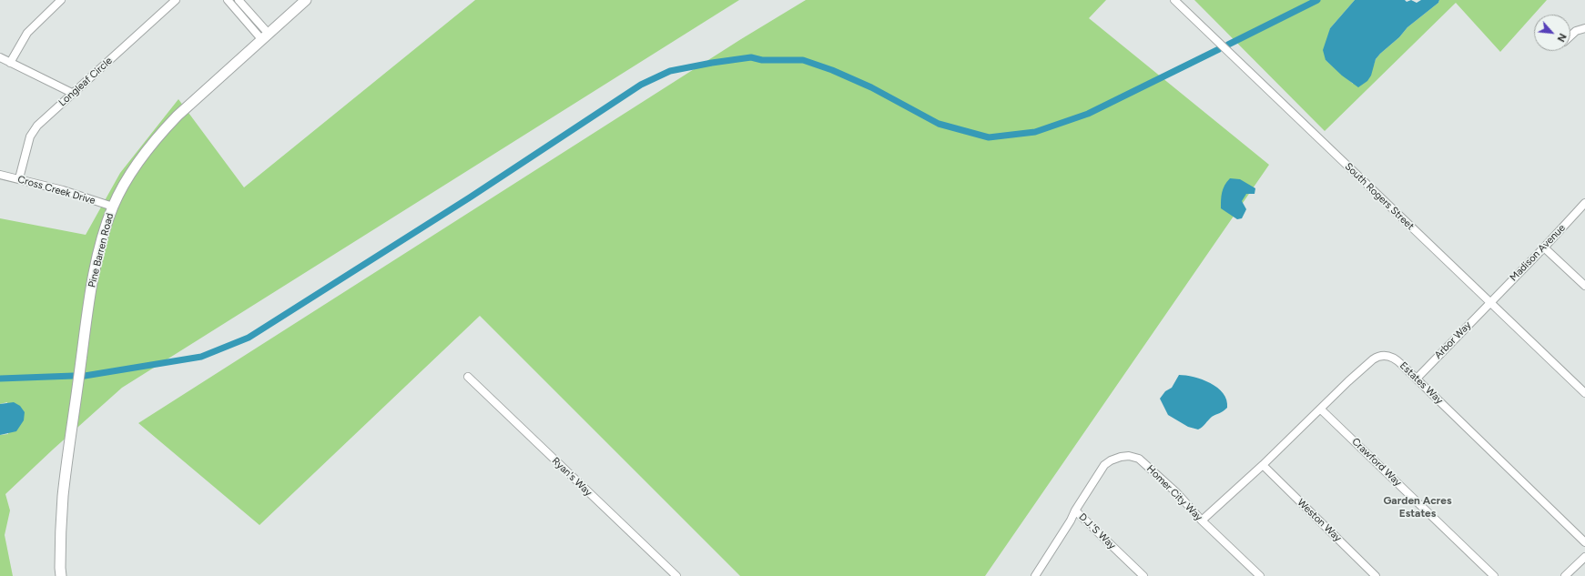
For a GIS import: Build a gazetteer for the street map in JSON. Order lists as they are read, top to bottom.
{
  "streets": {
    "main road": ["Pine Barren Road"],
    "street": [
      "Longleaf Circle",
      "Cross Creek Drive",
      "South Rogers Street",
      "Madison Avenue",
      "Arbor Way",
      "Estates Way",
      "Crawford Way",
      "Ryan's Way",
      "Homer City Way",
      "Weston Way",
      "D.J.'S Way"
    ]
  },
  "crossings": [
    ["Longleaf Circle", "Cross Creek Drive"],
    ["Cross Creek Drive", "Pine Barren Road"],
    ["South Rogers Street", "Madison Avenue"],
    ["South Rogers Street", "Arbor Way"],
    ["Madison Avenue", "Arbor Way"],
    ["Arbor Way", "Estates Way"],
    ["Estates Way", "Crawford Way"],
    ["Estates Way", "Homer City Way"],
    ["Estates Way", "Weston Way"],
    ["Homer City Way", "D.J.'S Way"]
  ],
  "districts": ["Garden Acres Estates"],
  "north": "bottom right"
}
